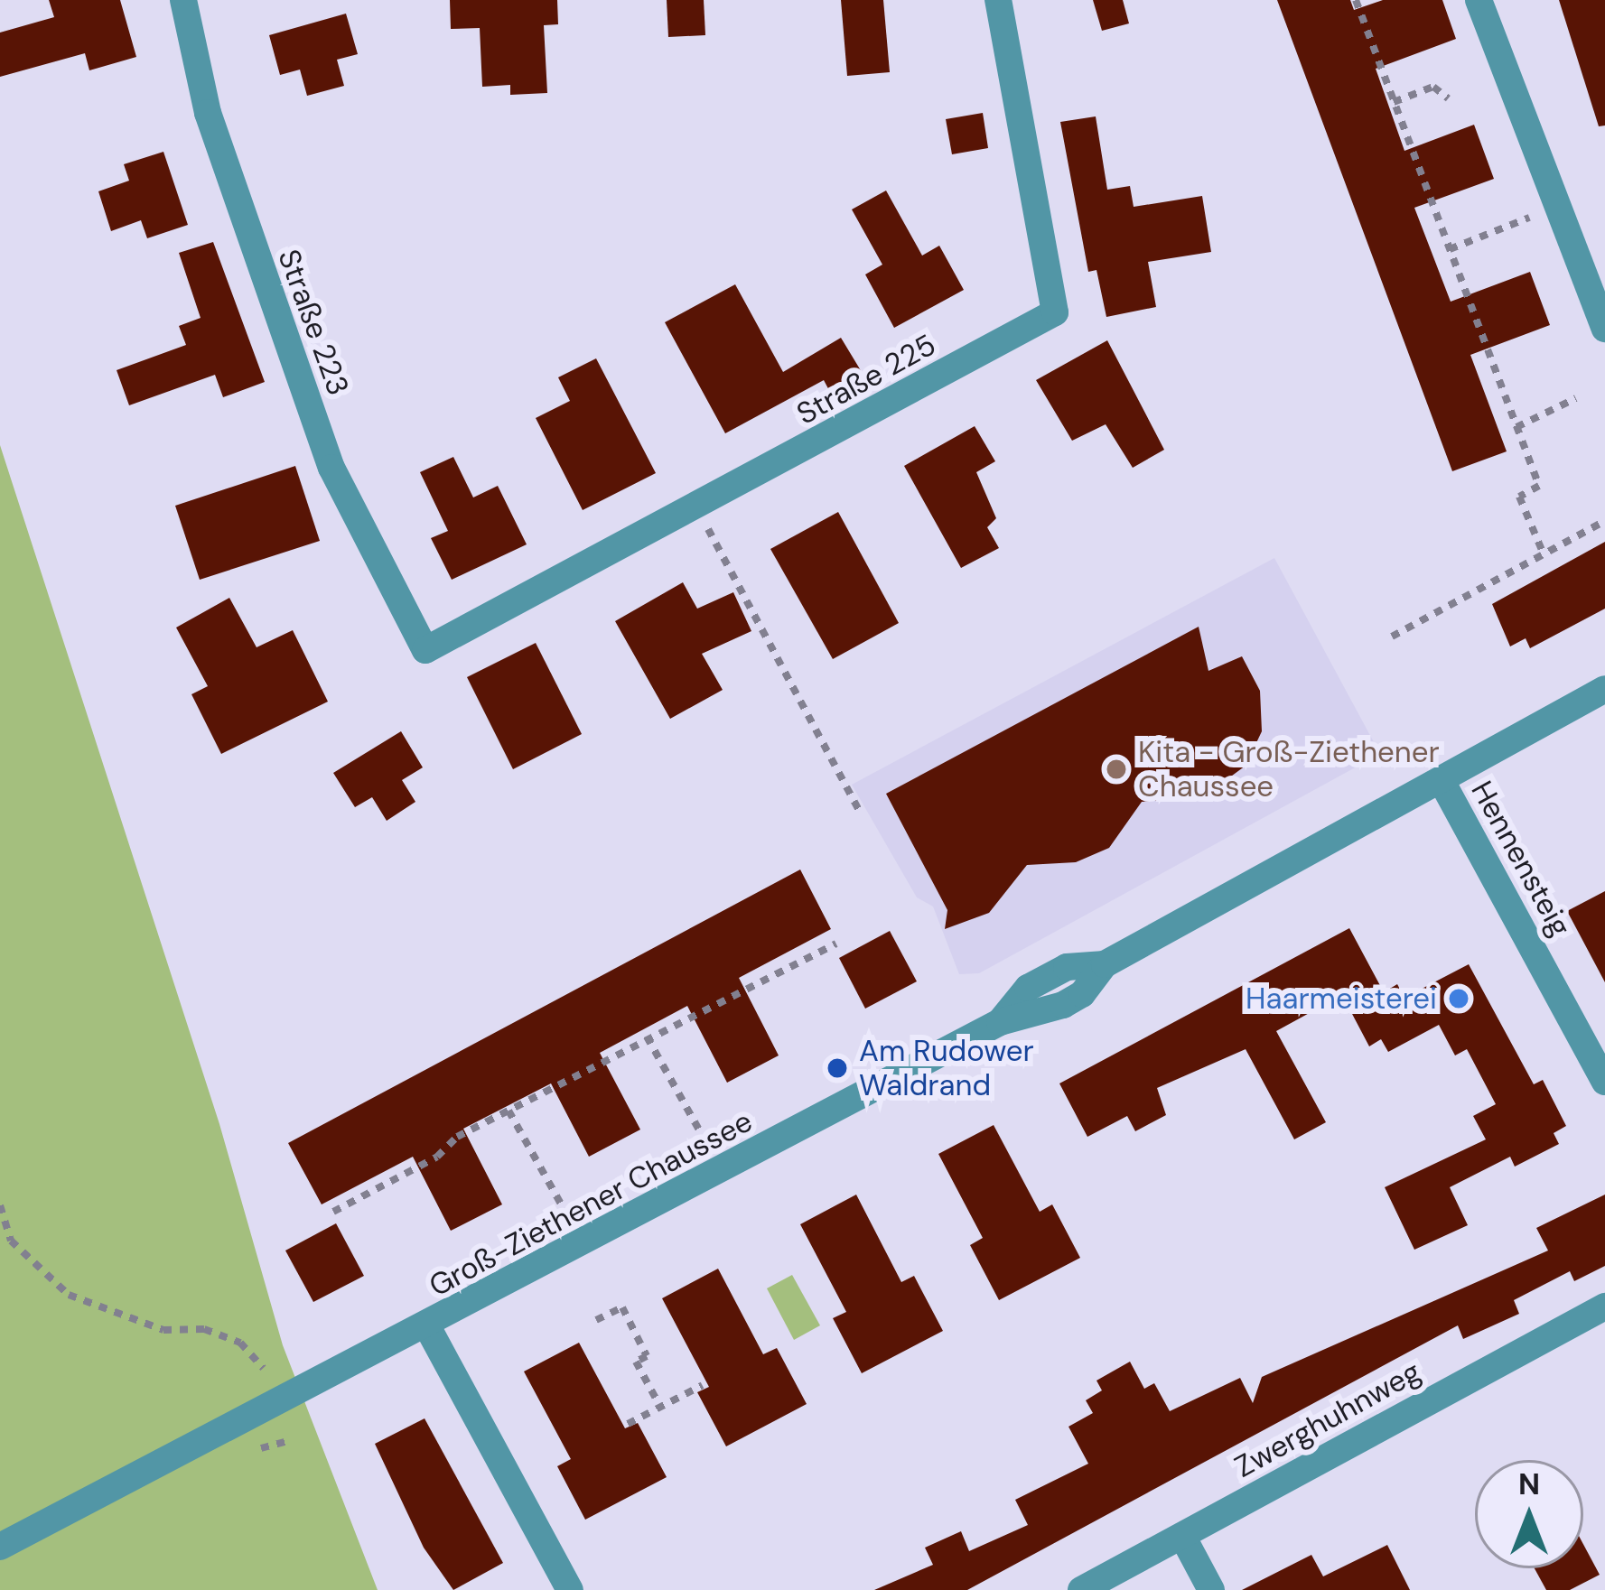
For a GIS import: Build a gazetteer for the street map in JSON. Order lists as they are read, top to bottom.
{
  "streets": {
    "street": [
      "Straße 223",
      "Straße 225",
      "Hennensteig",
      "Groß-Ziethener Chaussee",
      "Zwerghuhnweg"
    ]
  },
  "crossings": [
    ["Straße 223", "Straße 225"],
    ["Hennensteig", "Groß-Ziethener Chaussee"]
  ],
  "places": ["Kita - Groß-Ziethener Chaussee", "Haarmeisterei", "Am Rudower Waldrand"],
  "north": "top"
}
